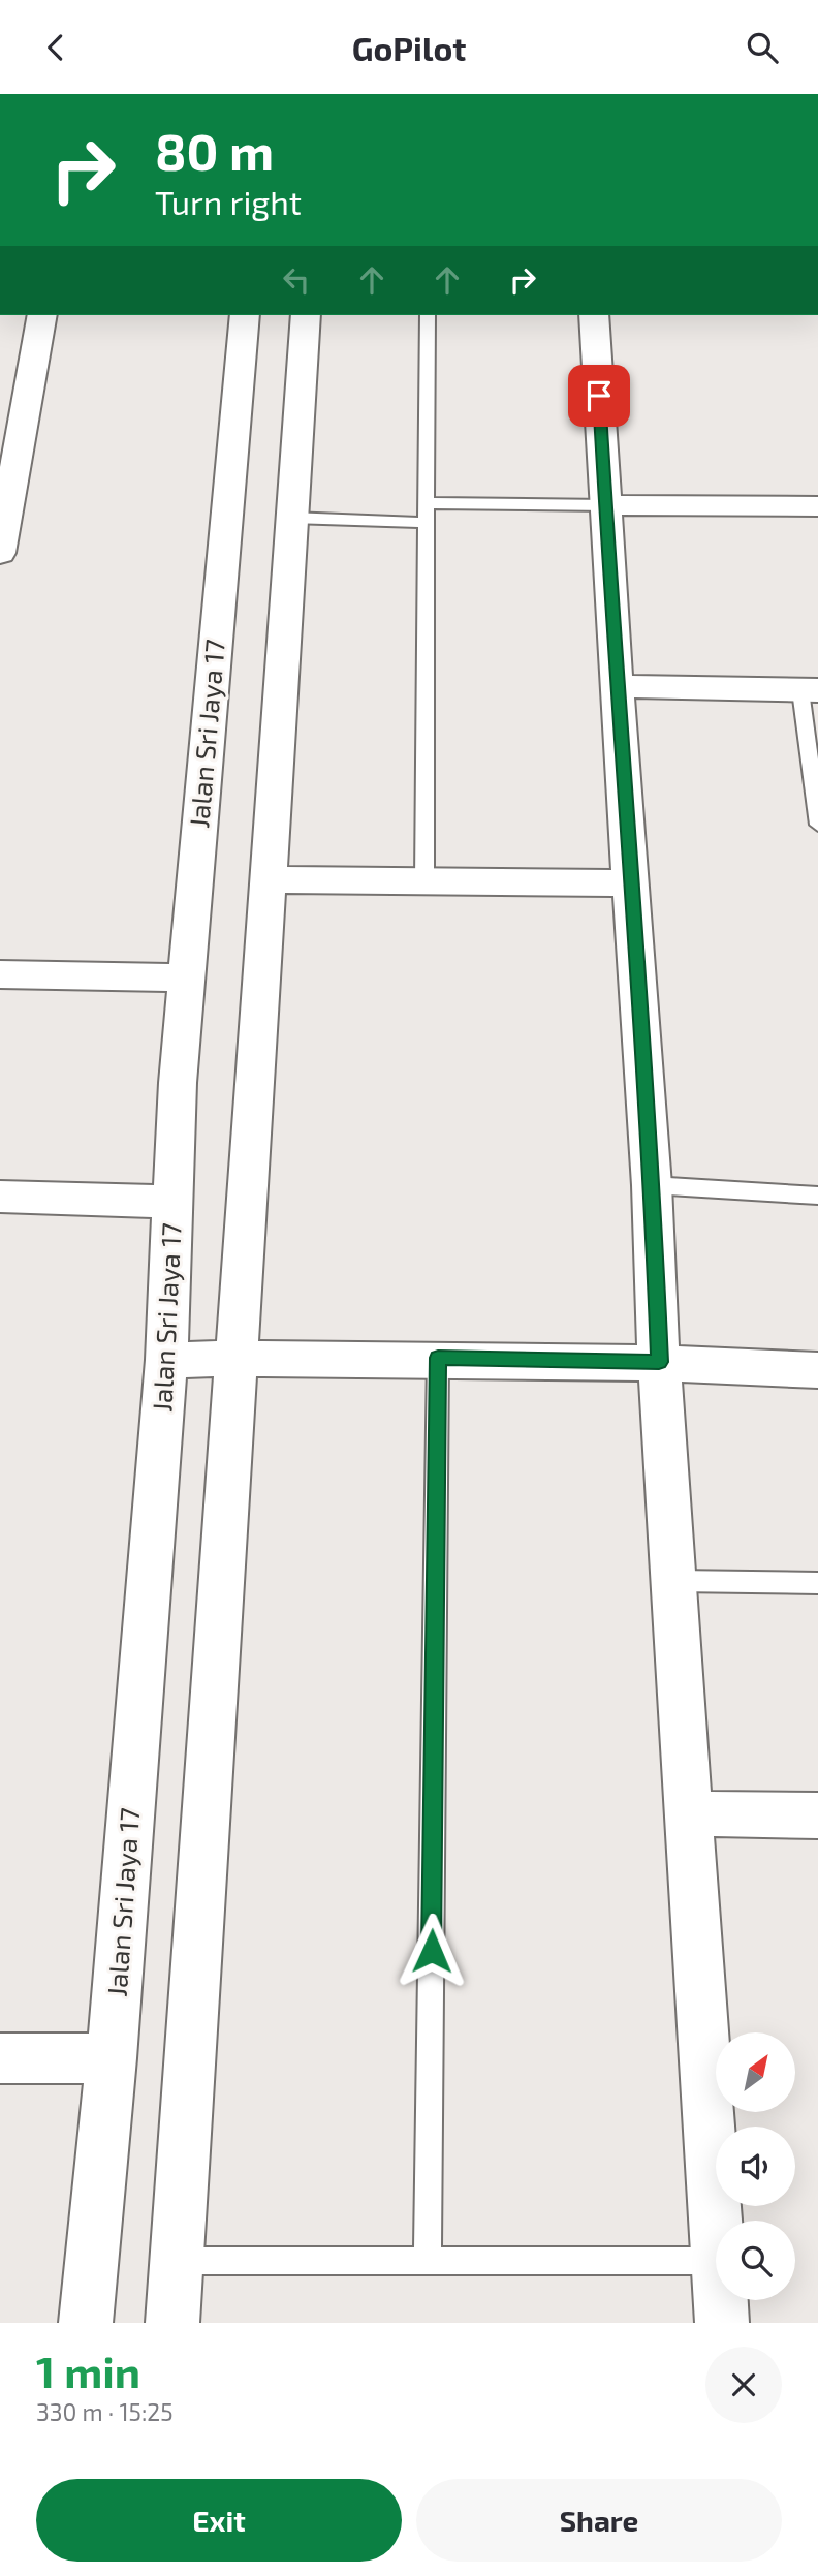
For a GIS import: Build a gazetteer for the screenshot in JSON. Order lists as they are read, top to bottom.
{
  "streets": {
    "street": ["Jalan Sri Jaya 17"]
  },
  "north": "top right",
  "page": {
    "header": "GoPilot",
    "turn": ["80 m", "Turn right"],
    "heading": ["1 min", "330 m · 15:25"],
    "buttons": ["Exit", "Share"]
  }
}
